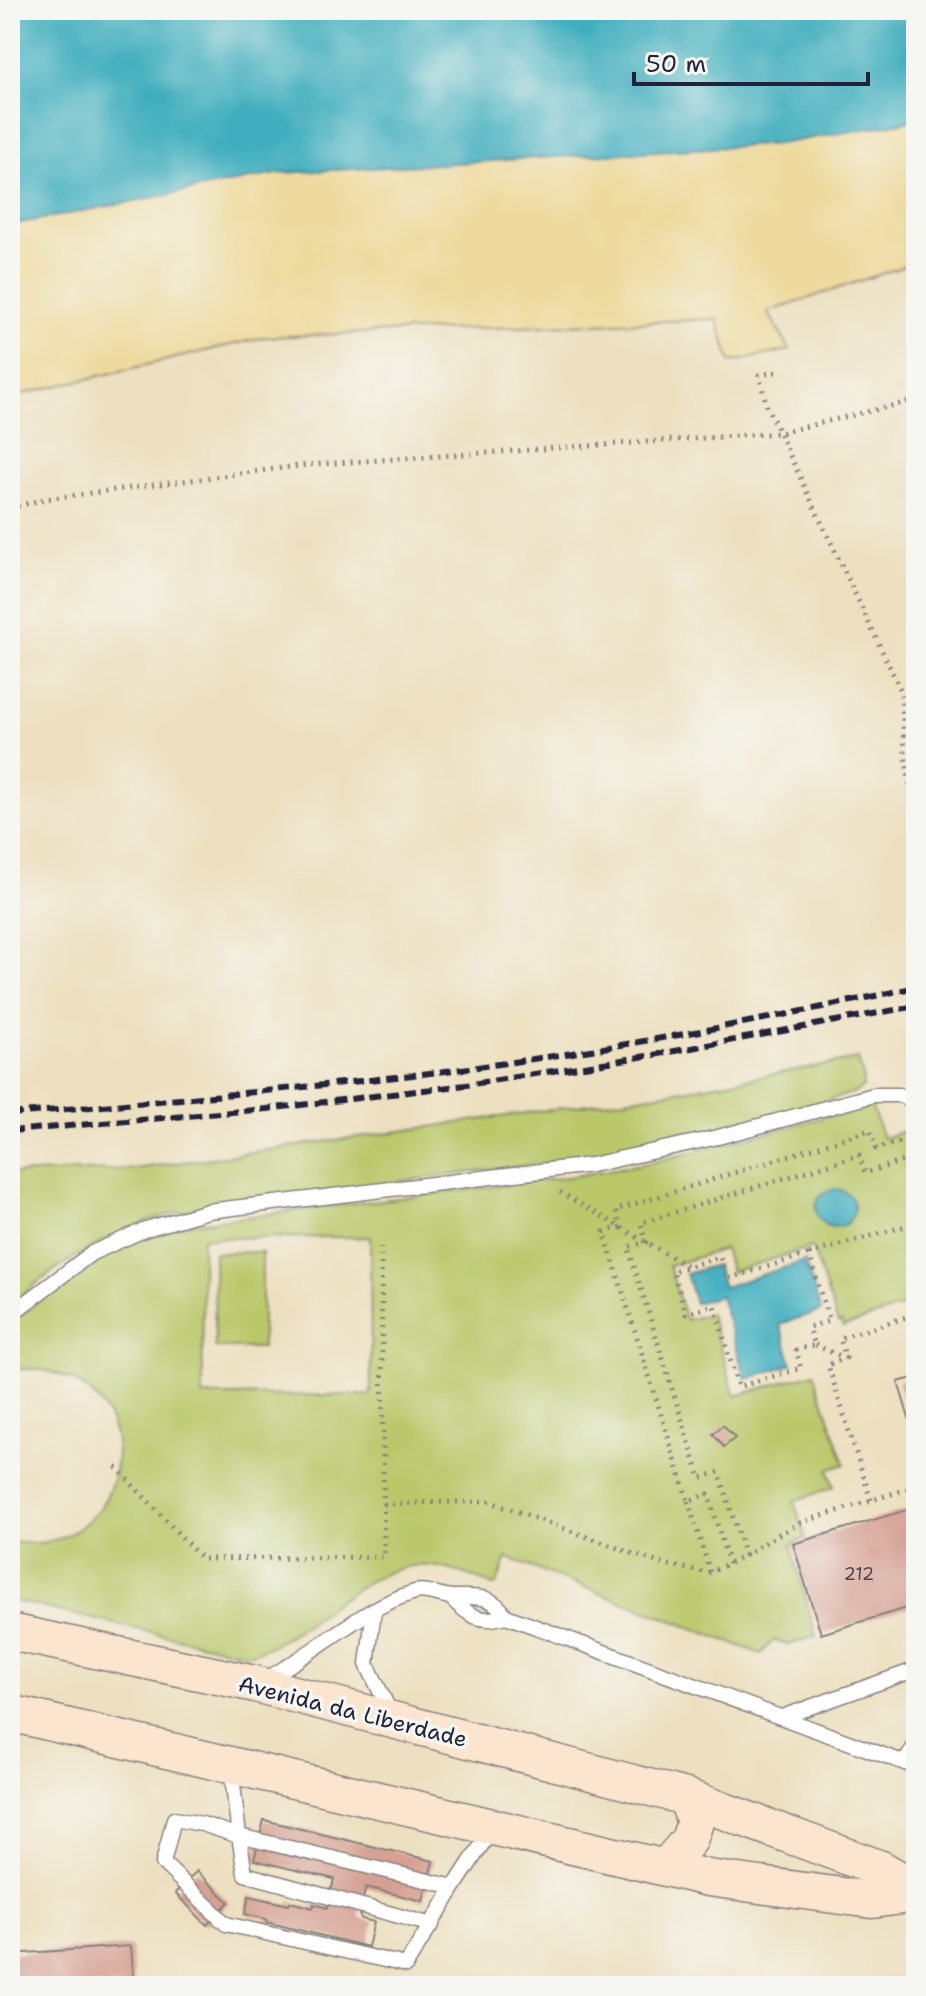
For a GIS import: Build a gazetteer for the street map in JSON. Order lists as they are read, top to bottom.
{
  "streets": {
    "main road": ["Avenida da Liberdade"]
  },
  "house_numbers": ["212"],
  "scale_bar": "50 m"
}
